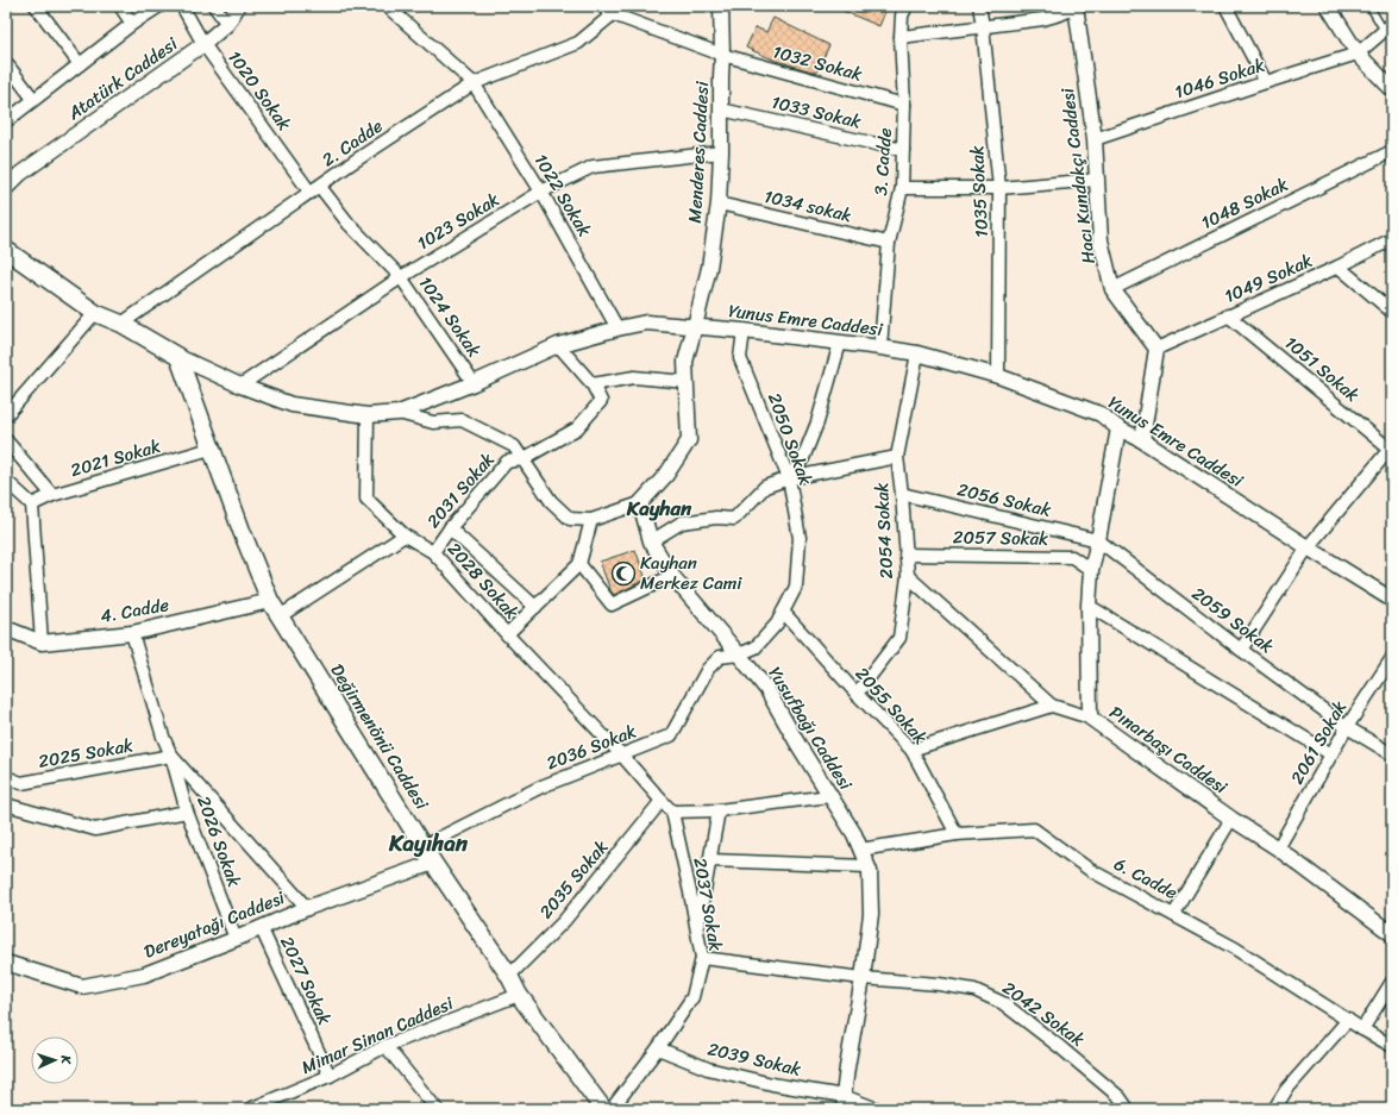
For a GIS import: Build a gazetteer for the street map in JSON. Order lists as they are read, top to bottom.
{
  "streets": {
    "main road": ["Değirmenönü Caddesi"],
    "street": [
      "1032 Sokak",
      "Atatürk Caddesi",
      "1046 Sokak",
      "1020 Sokak",
      "1033 Sokak",
      "2. Cadde",
      "Menderes Caddesi",
      "3. Cadde",
      "Hacı Kundakçı Caddesi",
      "1035 Sokak",
      "1022 Sokak",
      "1048 Sokak",
      "1034 sokak",
      "1023 Sokak",
      "1049 Sokak",
      "1024 Sokak",
      "Yunus Emre Caddesi",
      "1051 Sokak",
      "2050 Sokak",
      "2021 Sokak",
      "2031 Sokak",
      "2056 Sokak",
      "2054 Sokak",
      "2057 Sokak",
      "2028 Sokak",
      "4. Cadde",
      "2059 Sokak",
      "2055 Sokak",
      "Yusufbağı Caddesi",
      "2061 Sokak",
      "2036 Sokak",
      "Pınarbaşı Caddesi",
      "2025 Sokak",
      "2026 Sokak",
      "6. Cadde",
      "2035 Sokak",
      "2037 Sokak",
      "Dereyatağı Caddesi",
      "2027 Sokak",
      "2042 Sokak",
      "Mimar Sinan Caddesi",
      "2039 Sokak"
    ]
  },
  "crossings": [
    ["1032 Sokak", "2. Cadde"],
    ["1032 Sokak", "Menderes Caddesi"],
    ["1032 Sokak", "3. Cadde"],
    ["Atatürk Caddesi", "1020 Sokak"],
    ["1046 Sokak", "Hacı Kundakçı Caddesi"],
    ["1020 Sokak", "2. Cadde"],
    ["1020 Sokak", "1024 Sokak"],
    ["1033 Sokak", "Menderes Caddesi"],
    ["1033 Sokak", "3. Cadde"],
    ["2. Cadde", "1022 Sokak"],
    ["2. Cadde", "1024 Sokak"],
    ["Menderes Caddesi", "1034 sokak"],
    ["Menderes Caddesi", "1023 Sokak"],
    ["Menderes Caddesi", "Yunus Emre Caddesi"],
    ["3. Cadde", "1034 sokak"],
    ["3. Cadde", "Yunus Emre Caddesi"],
    ["Hacı Kundakçı Caddesi", "1048 Sokak"],
    ["Hacı Kundakçı Caddesi", "1049 Sokak"],
    ["1035 Sokak", "Yunus Emre Caddesi"],
    ["1022 Sokak", "1023 Sokak"],
    ["1022 Sokak", "Yunus Emre Caddesi"],
    ["1023 Sokak", "1024 Sokak"],
    ["1023 Sokak", "Yunus Emre Caddesi"],
    ["1049 Sokak", "1051 Sokak"],
    ["1024 Sokak", "Yunus Emre Caddesi"],
    ["Yunus Emre Caddesi", "2050 Sokak"],
    ["Yunus Emre Caddesi", "2031 Sokak"],
    ["Yunus Emre Caddesi", "2054 Sokak"],
    ["Yunus Emre Caddesi", "2028 Sokak"],
    ["Yunus Emre Caddesi", "Değirmenönü Caddesi"],
    ["Yunus Emre Caddesi", "Pınarbaşı Caddesi"],
    ["2050 Sokak", "2055 Sokak"],
    ["2050 Sokak", "Yusufbağı Caddesi"],
    ["2050 Sokak", "2036 Sokak"],
    ["2021 Sokak", "Değirmenönü Caddesi"],
    ["2031 Sokak", "2028 Sokak"],
    ["2056 Sokak", "2054 Sokak"],
    ["2056 Sokak", "2059 Sokak"],
    ["2056 Sokak", "Pınarbaşı Caddesi"],
    ["2054 Sokak", "2057 Sokak"],
    ["2054 Sokak", "2055 Sokak"],
    ["2057 Sokak", "Pınarbaşı Caddesi"],
    ["2028 Sokak", "2036 Sokak"],
    ["4. Cadde", "Değirmenönü Caddesi"],
    ["2059 Sokak", "2061 Sokak"],
    ["2059 Sokak", "Pınarbaşı Caddesi"],
    ["2055 Sokak", "6. Cadde"],
    ["Yusufbağı Caddesi", "2036 Sokak"],
    ["Yusufbağı Caddesi", "6. Cadde"],
    ["Yusufbağı Caddesi", "2042 Sokak"],
    ["Yusufbağı Caddesi", "2039 Sokak"],
    ["Değirmenönü Caddesi", "2036 Sokak"],
    ["Değirmenönü Caddesi", "2035 Sokak"],
    ["Değirmenönü Caddesi", "Dereyatağı Caddesi"],
    ["Değirmenönü Caddesi", "Mimar Sinan Caddesi"],
    ["2061 Sokak", "Pınarbaşı Caddesi"],
    ["2025 Sokak", "2026 Sokak"],
    ["2026 Sokak", "Dereyatağı Caddesi"],
    ["2037 Sokak", "2042 Sokak"],
    ["2037 Sokak", "2039 Sokak"],
    ["Dereyatağı Caddesi", "2027 Sokak"],
    ["2027 Sokak", "Mimar Sinan Caddesi"]
  ],
  "districts": ["Kayhan", "Kayıhan"],
  "places": {
    "mosque": ["Kayhan Merkez Cami"]
  },
  "north": "right"
}
